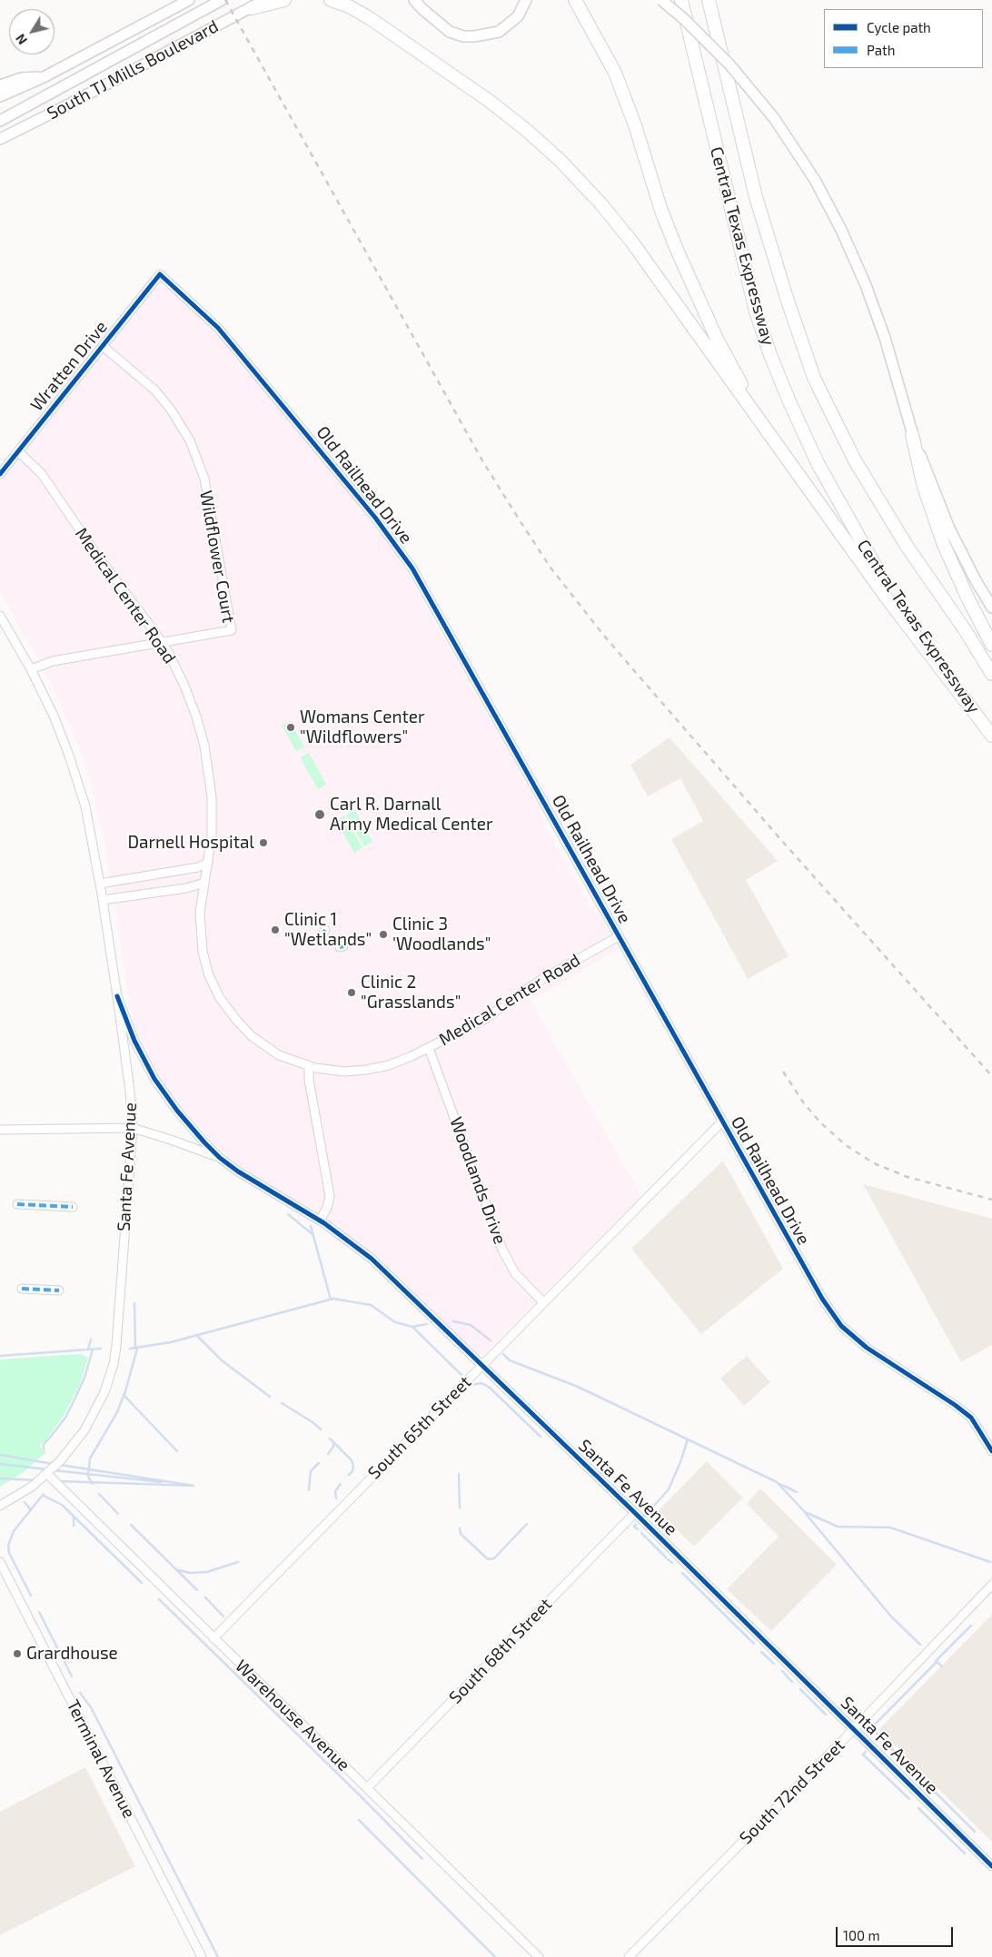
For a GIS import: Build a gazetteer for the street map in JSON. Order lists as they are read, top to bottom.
{
  "streets": {
    "highway": ["Central Texas Expressway"],
    "main road": ["South TJ Mills Boulevard"],
    "street": [
      "Wratten Drive",
      "Old Railhead Drive",
      "Wildflower Court",
      "Medical Center Road",
      "Santa Fe Avenue",
      "Woodlands Drive",
      "South 65th Street",
      "South 68th Street",
      "Warehouse Avenue",
      "Terminal Avenue",
      "South 72nd Street"
    ]
  },
  "crossings": [
    ["Wratten Drive", "Old Railhead Drive"],
    ["Wratten Drive", "Wildflower Court"],
    ["Wratten Drive", "Medical Center Road"],
    ["Old Railhead Drive", "Medical Center Road"],
    ["Old Railhead Drive", "South 65th Street"],
    ["Wildflower Court", "Medical Center Road"],
    ["Wildflower Court", "Santa Fe Avenue"],
    ["Medical Center Road", "Woodlands Drive"],
    ["Santa Fe Avenue", "South 65th Street"],
    ["Santa Fe Avenue", "South 68th Street"],
    ["Santa Fe Avenue", "Warehouse Avenue"],
    ["Santa Fe Avenue", "South 72nd Street"],
    ["Woodlands Drive", "South 65th Street"],
    ["South 65th Street", "Warehouse Avenue"],
    ["South 68th Street", "Warehouse Avenue"]
  ],
  "places": [
    "Womans Center \"Wildflowers\"",
    "Carl R. Darnall Army Medical Center",
    "Darnell Hospital",
    "Clinic 1 \"Wetlands\"",
    "Clinic 3 'Woodlands\"",
    "Clinic 2 \"Grasslands\"",
    "Grardhouse"
  ],
  "legend": ["Cycle path", "Path"],
  "scale_bar": "100 m",
  "north": "bottom left"
}
